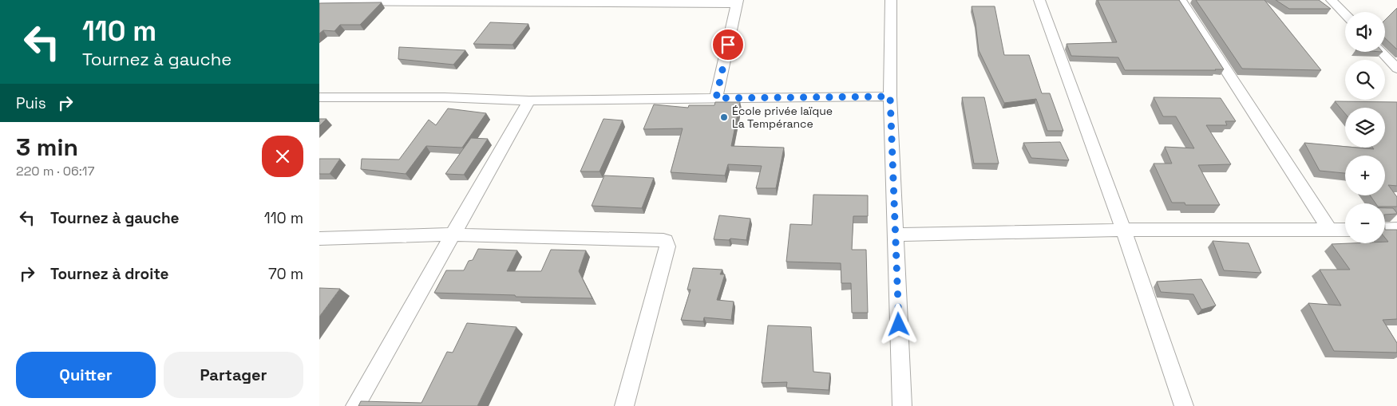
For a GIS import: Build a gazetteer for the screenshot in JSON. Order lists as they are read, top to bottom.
{
  "places": ["École privée laïque La Tempérance"],
  "page": {
    "turn": ["110 m", "Tournez à gauche"],
    "map_buttons": ["+", "−"],
    "then": "Puis",
    "heading": ["3 min", "220 m · 06:17"],
    "list": [
      {
        "name": "Tournez à gauche",
        "value": "110 m"
      },
      {
        "name": "Tournez à droite",
        "value": "70 m"
      }
    ],
    "buttons": ["Quitter", "Partager"]
  }
}
